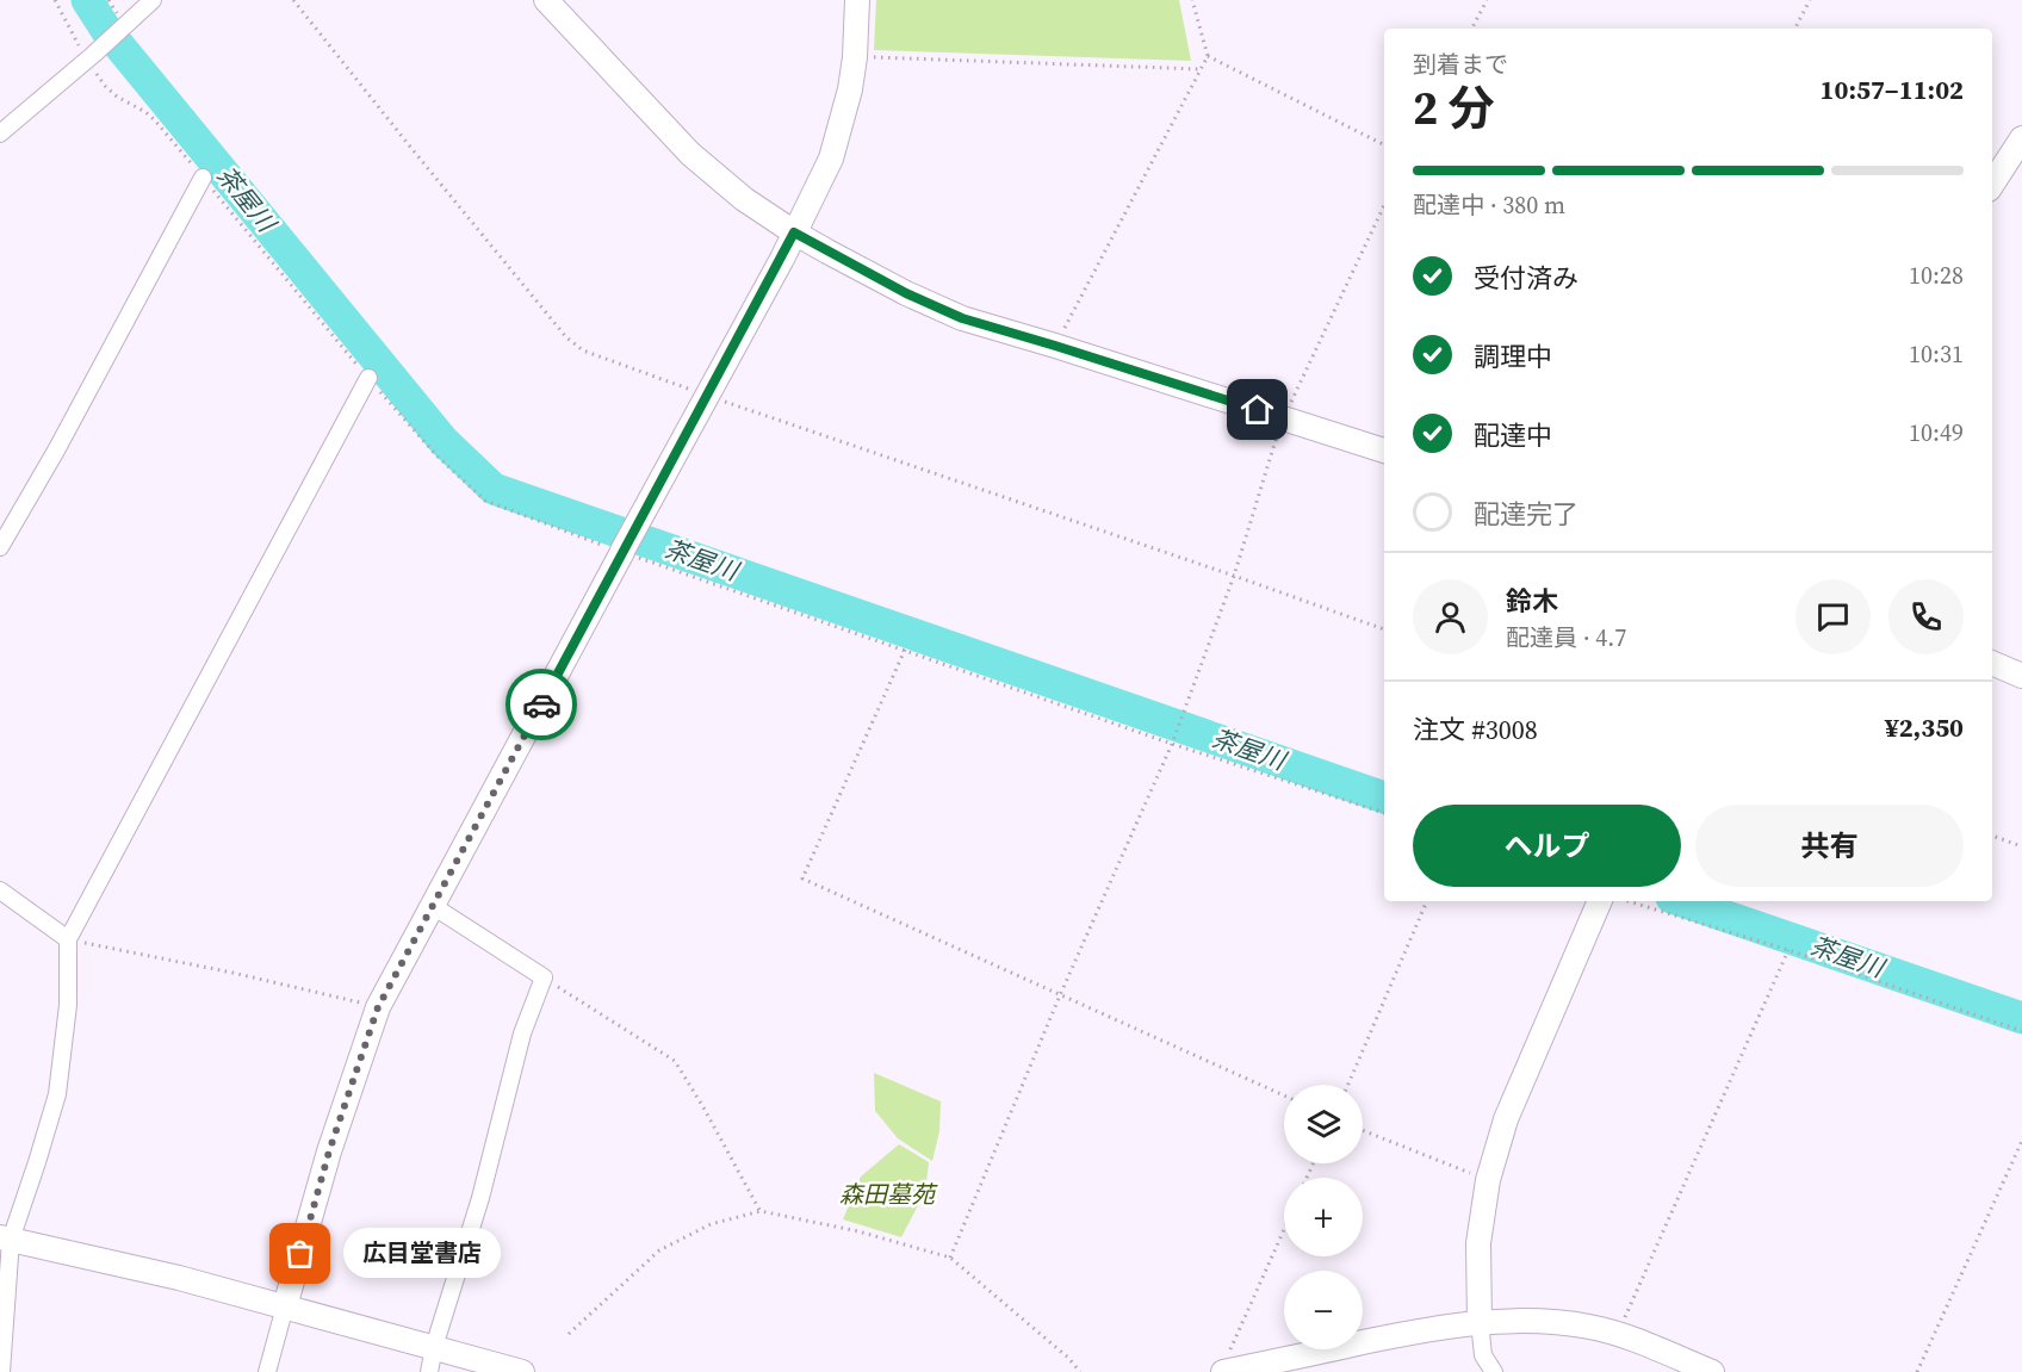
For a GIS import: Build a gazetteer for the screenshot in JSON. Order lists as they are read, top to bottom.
{
  "water": ["茶屋川"],
  "parks": ["森田墓苑"],
  "places": ["広目堂書店"],
  "page": {
    "heading": ["2 分", "到着まで", "10:57–11:02"],
    "panel": [
      "鈴木",
      "配達員 · 4.7",
      "注文 #3008",
      "¥2,350"
    ],
    "bar": "配達中 · 380 m",
    "list": [
      ["受付済み", "10:28"],
      ["調理中", "10:31"],
      ["配達中", "10:49"],
      "配達完了"
    ],
    "buttons": ["ヘルプ", "共有"],
    "map_buttons": ["+", "−"],
    "bubble": "広目堂書店"
  }
}
